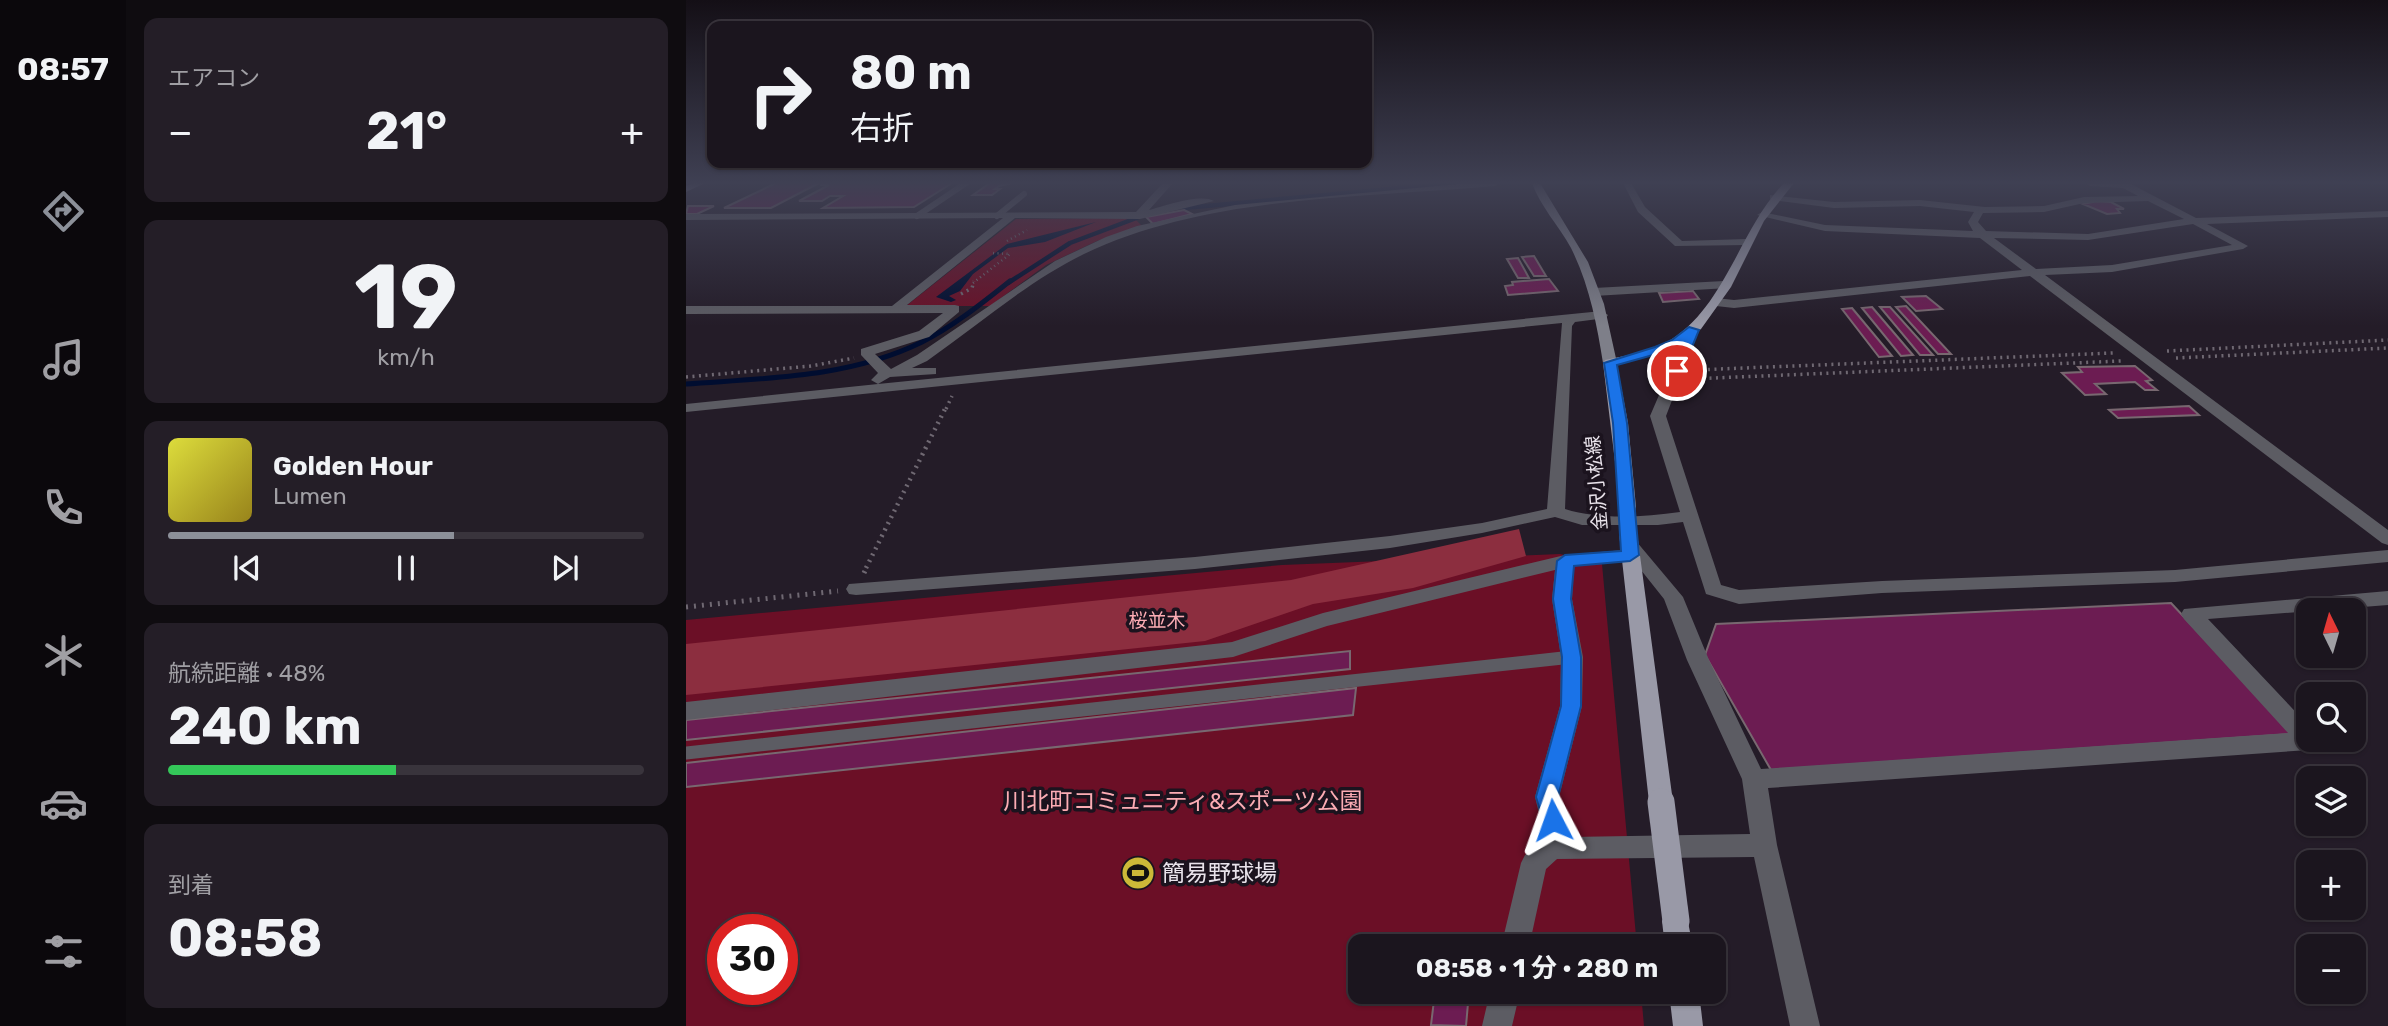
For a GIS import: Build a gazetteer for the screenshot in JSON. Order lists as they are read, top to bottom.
{
  "streets": {
    "main road": ["金沢小松線"]
  },
  "parks": ["桜並木", "川北町コミュニティ&スポーツ公園"],
  "places": {
    "sports": ["簡易野球場"]
  },
  "north": "top",
  "page": {
    "tabs": "08:57",
    "tile": [
      "エアコン",
      ["19", "km/h"],
      ["航続距離 · 48%", "240 km"],
      ["到着", "08:58"]
    ],
    "turn": ["80 m", "右折"],
    "heat": ["−", "21°", "+"],
    "song": ["Golden Hour", "Lumen"],
    "map_buttons": ["+", "−"],
    "limit": "30",
    "trip": "08:58 · 1 分 · 280 m"
  }
}
